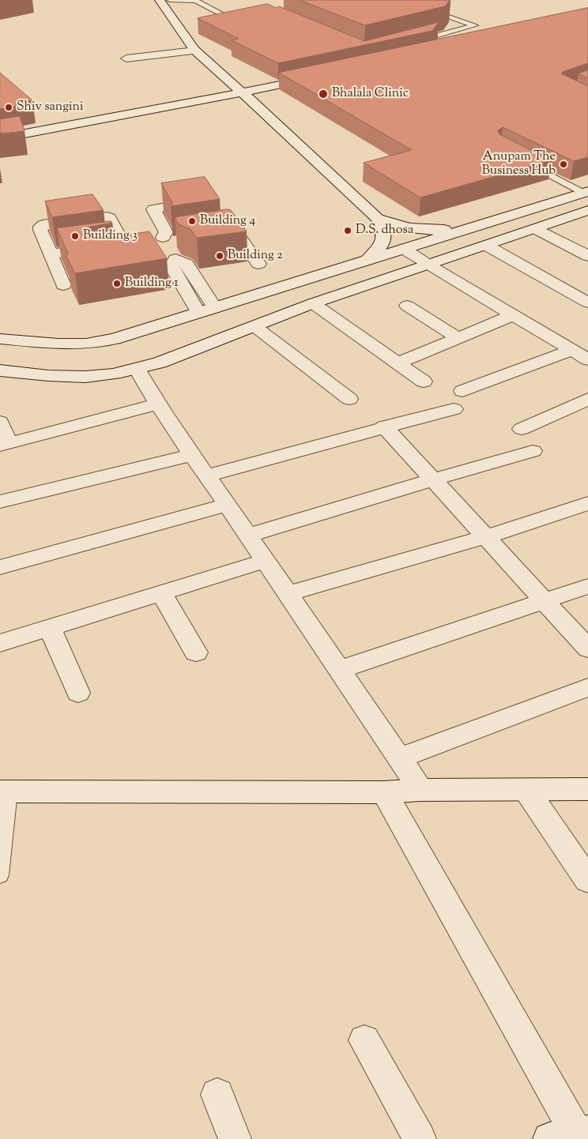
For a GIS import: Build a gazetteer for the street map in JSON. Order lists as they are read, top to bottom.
{
  "places": [
    "Bhalala Clinic",
    "Shiv sangini",
    "Anupam The Business Hub",
    "Building 4",
    "D.S. dhosa",
    "Building 3",
    "Building 2",
    "Building 1"
  ]
}
